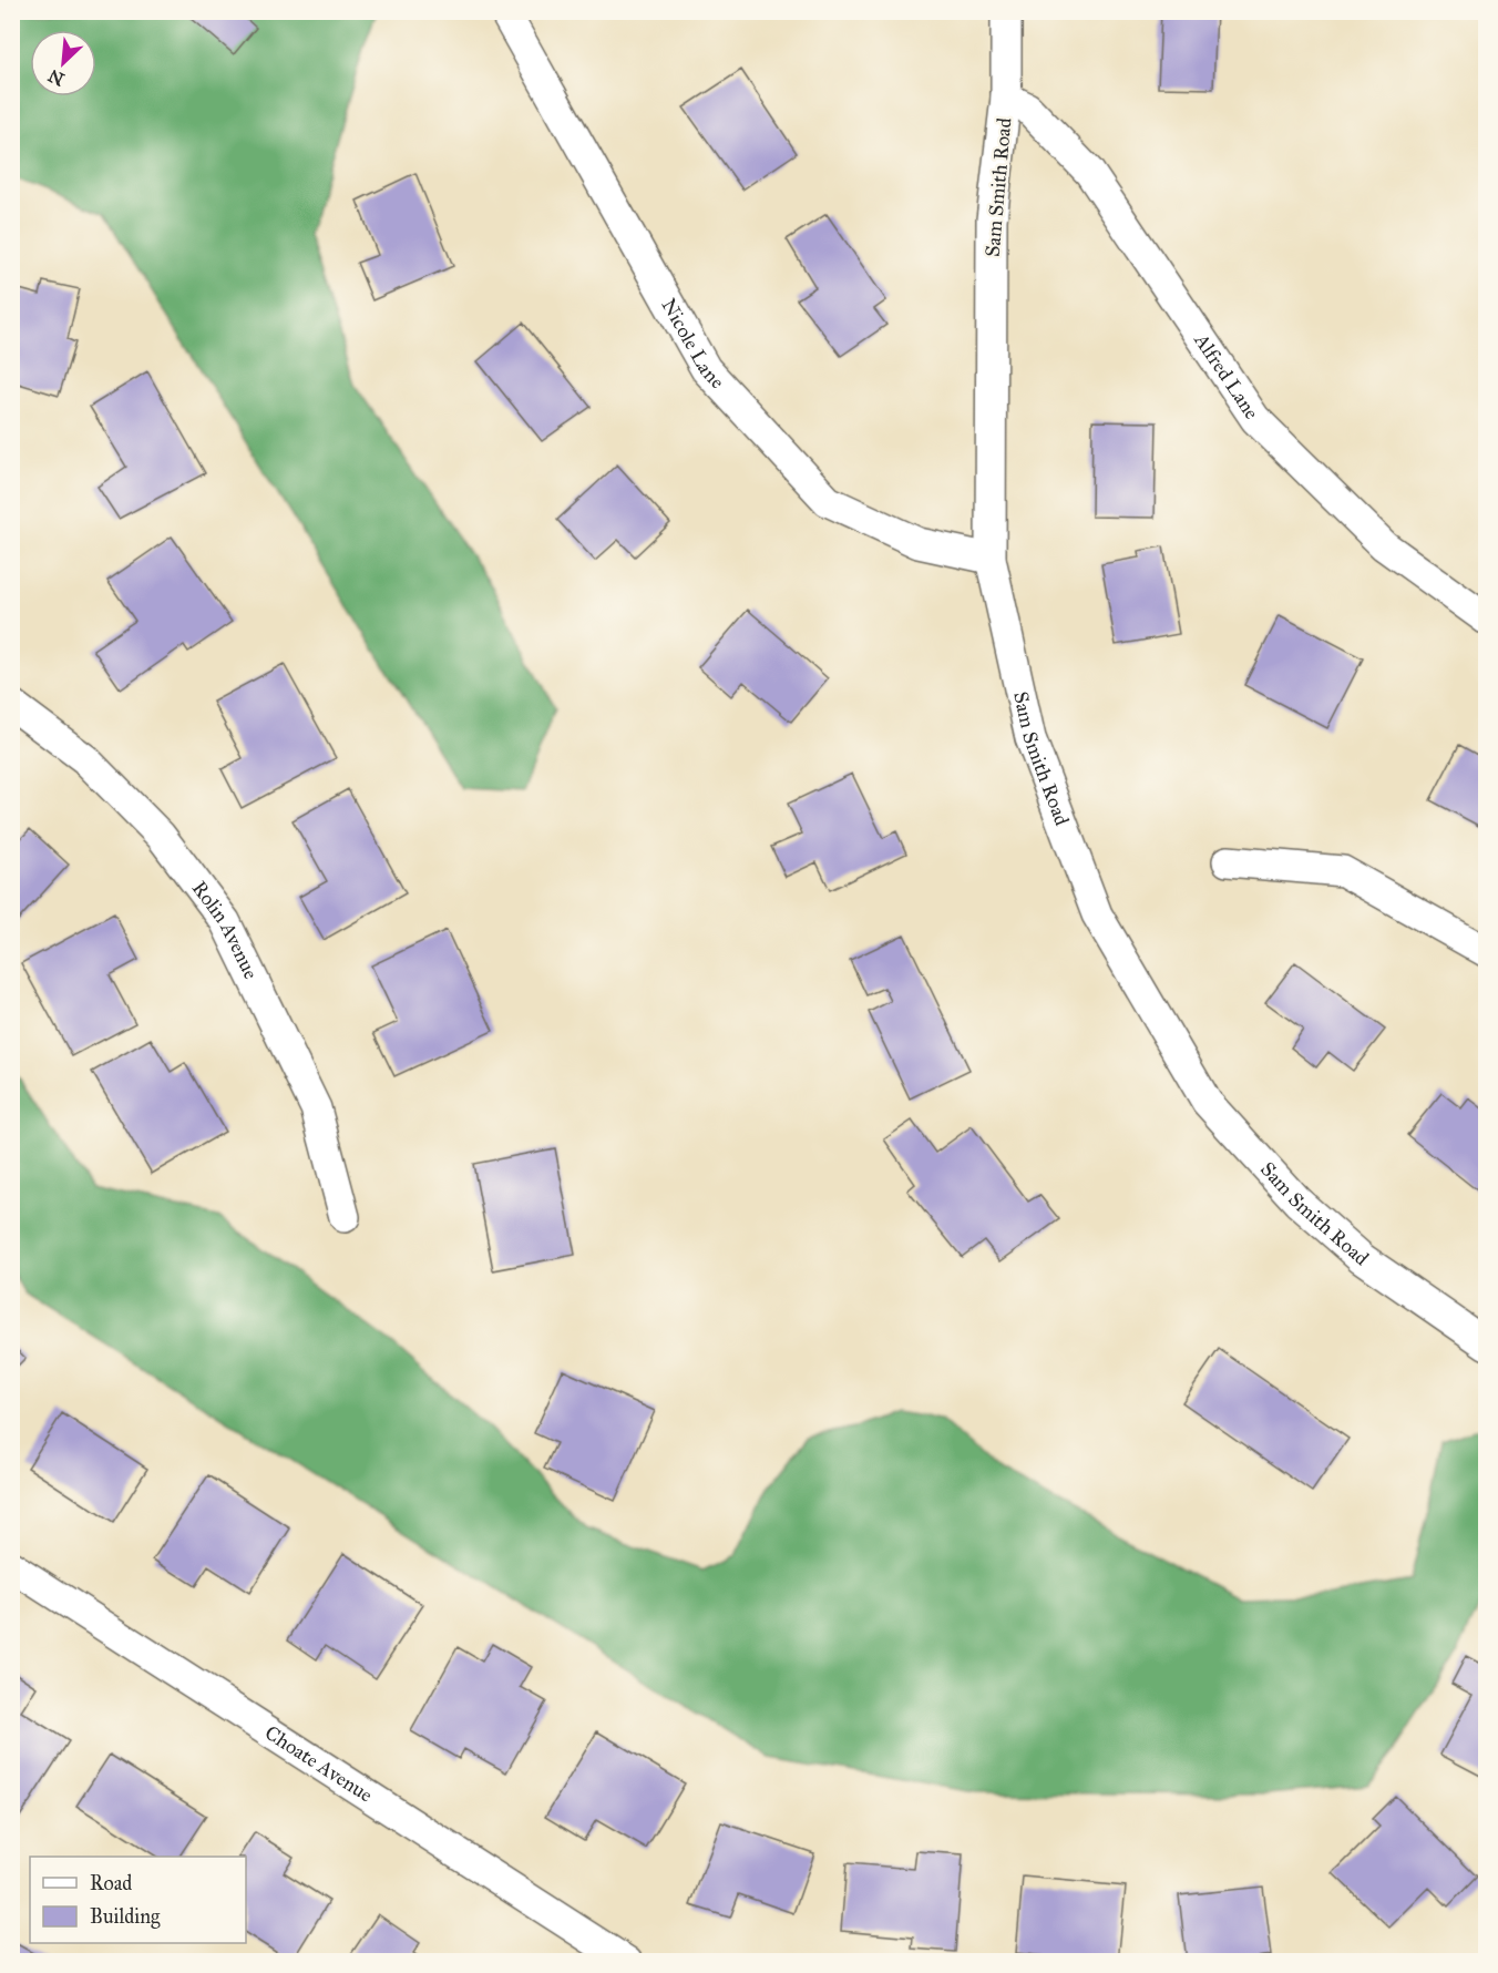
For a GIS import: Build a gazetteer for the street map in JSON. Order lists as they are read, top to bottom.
{
  "streets": {
    "street": [
      "Sam Smith Road",
      "Nicole Lane",
      "Alfred Lane",
      "Rolin Avenue",
      "Choate Avenue"
    ]
  },
  "crossings": [
    ["Sam Smith Road", "Nicole Lane"],
    ["Sam Smith Road", "Alfred Lane"]
  ],
  "legend": ["Road", "Building"],
  "north": "bottom left"
}
